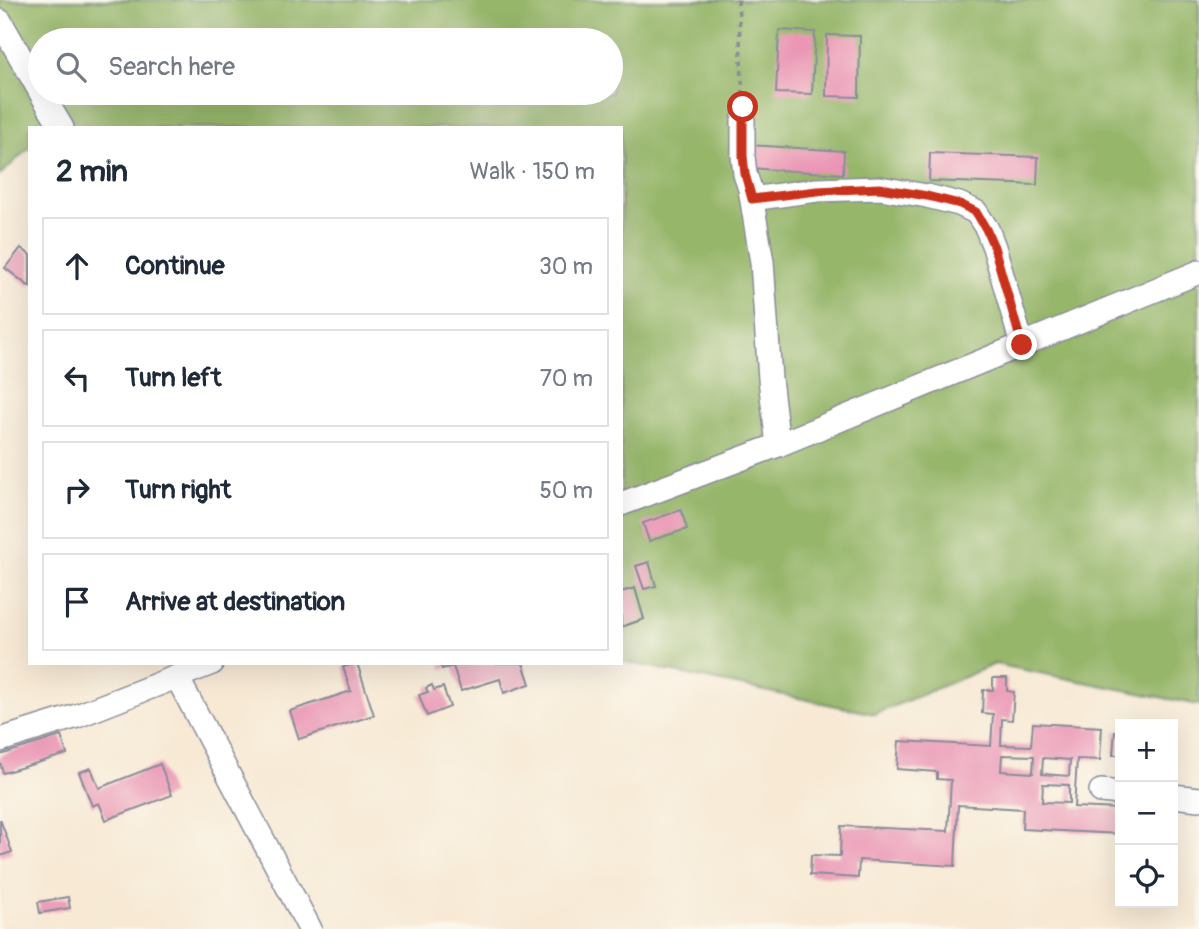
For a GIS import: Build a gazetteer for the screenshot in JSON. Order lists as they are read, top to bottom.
{
  "page": {
    "search": "Search here",
    "heading": ["2 min", "Walk · 150 m"],
    "list": [
      ["Continue", "30 m"],
      ["Turn left", "70 m"],
      ["Turn right", "50 m"],
      "Arrive at destination"
    ],
    "map_buttons": ["+", "−"]
  }
}
